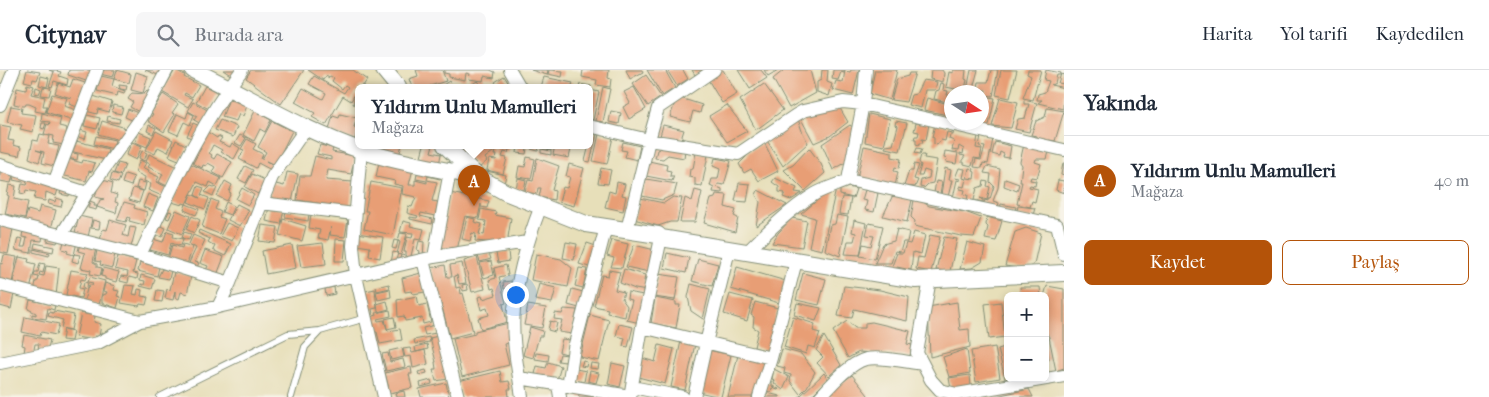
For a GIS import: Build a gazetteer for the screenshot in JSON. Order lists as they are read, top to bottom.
{
  "north": "right",
  "page": {
    "header": "Citynav",
    "search": "Burada ara",
    "nav": ["Harita", "Yol tarifi", "Kaydedilen"],
    "heading": "Yakında",
    "popup": ["Yıldırım Unlu Mamulleri", "Mağaza"],
    "list": [
      {
        "mark": "A",
        "name": "Yıldırım Unlu Mamulleri",
        "note": "Mağaza",
        "value": "40 m"
      }
    ],
    "pins": "A",
    "buttons": ["Kaydet", "Paylaş"],
    "map_buttons": ["+", "−"]
  }
}
